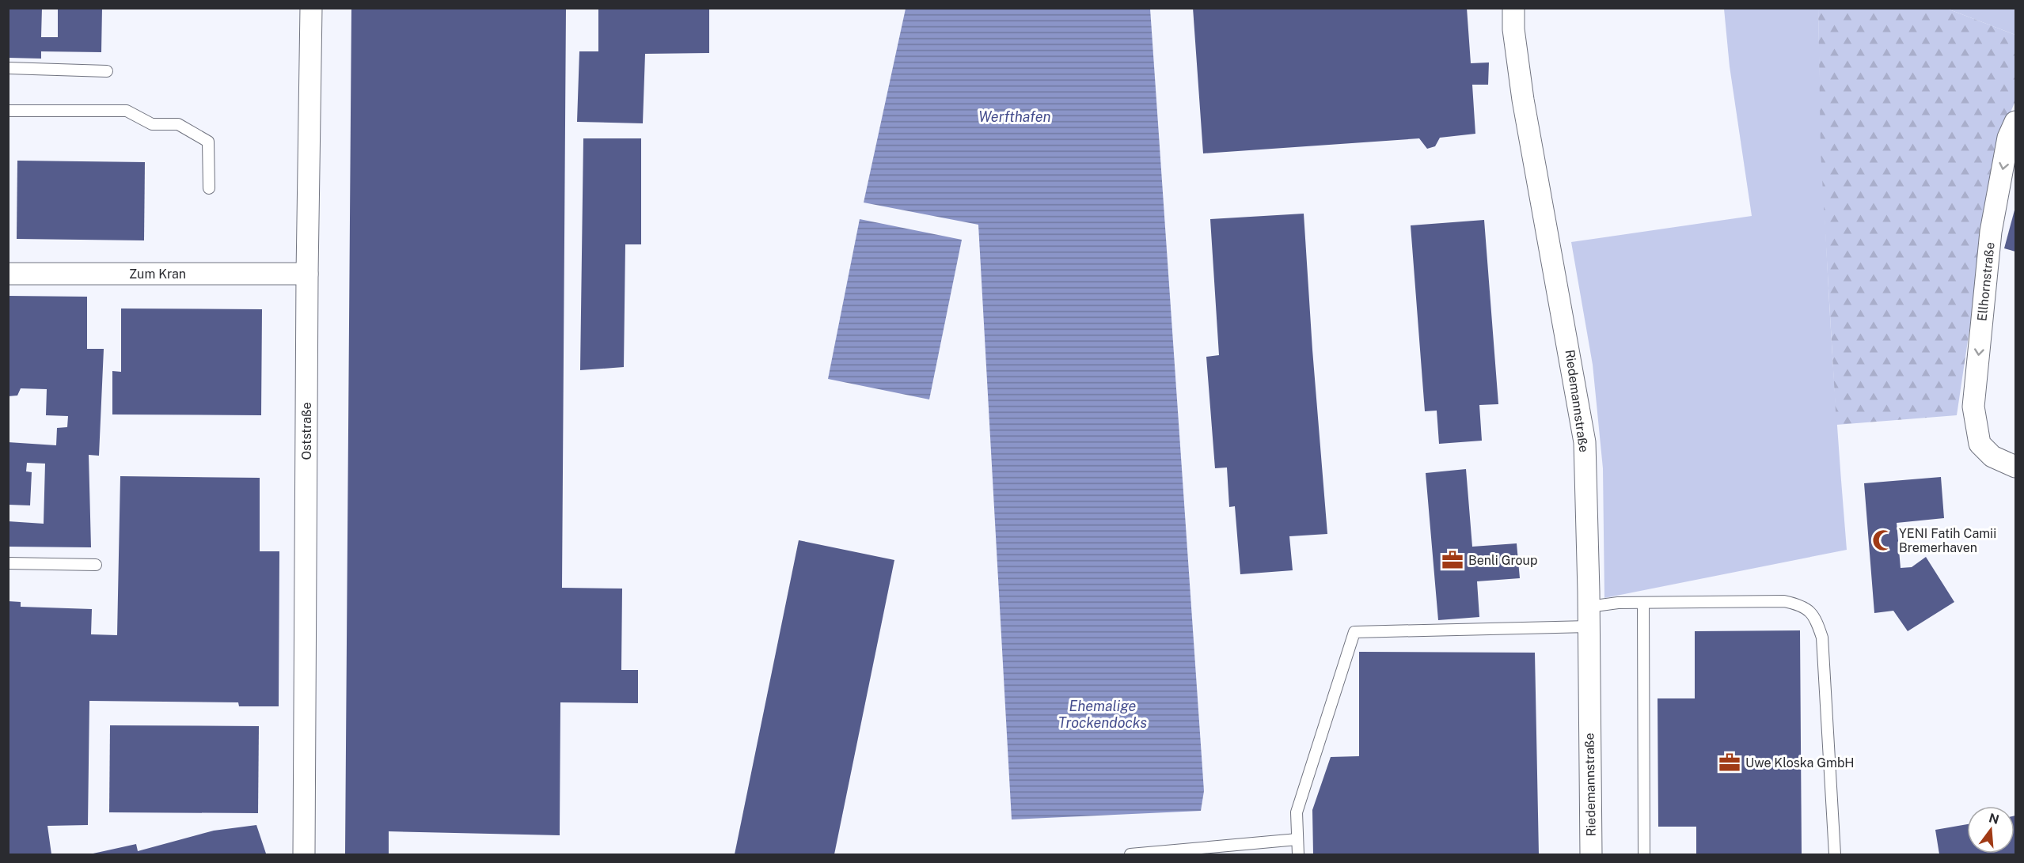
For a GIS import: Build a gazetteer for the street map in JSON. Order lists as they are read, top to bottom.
{
  "streets": {
    "street": [
      "Zum Kran",
      "Ellhornstraße",
      "Riedemannstraße",
      "Oststraße"
    ]
  },
  "crossings": [
    ["Zum Kran", "Oststraße"]
  ],
  "one_way": ["Ellhornstraße"],
  "water": ["Werfthafen", "Ehemalige Trockendocks"],
  "places": {
    "mosque": ["YENI Fatih Camii Bremerhaven"],
    "office": ["Benli Group", "Uwe Kloska GmbH"]
  },
  "north": "top"
}
